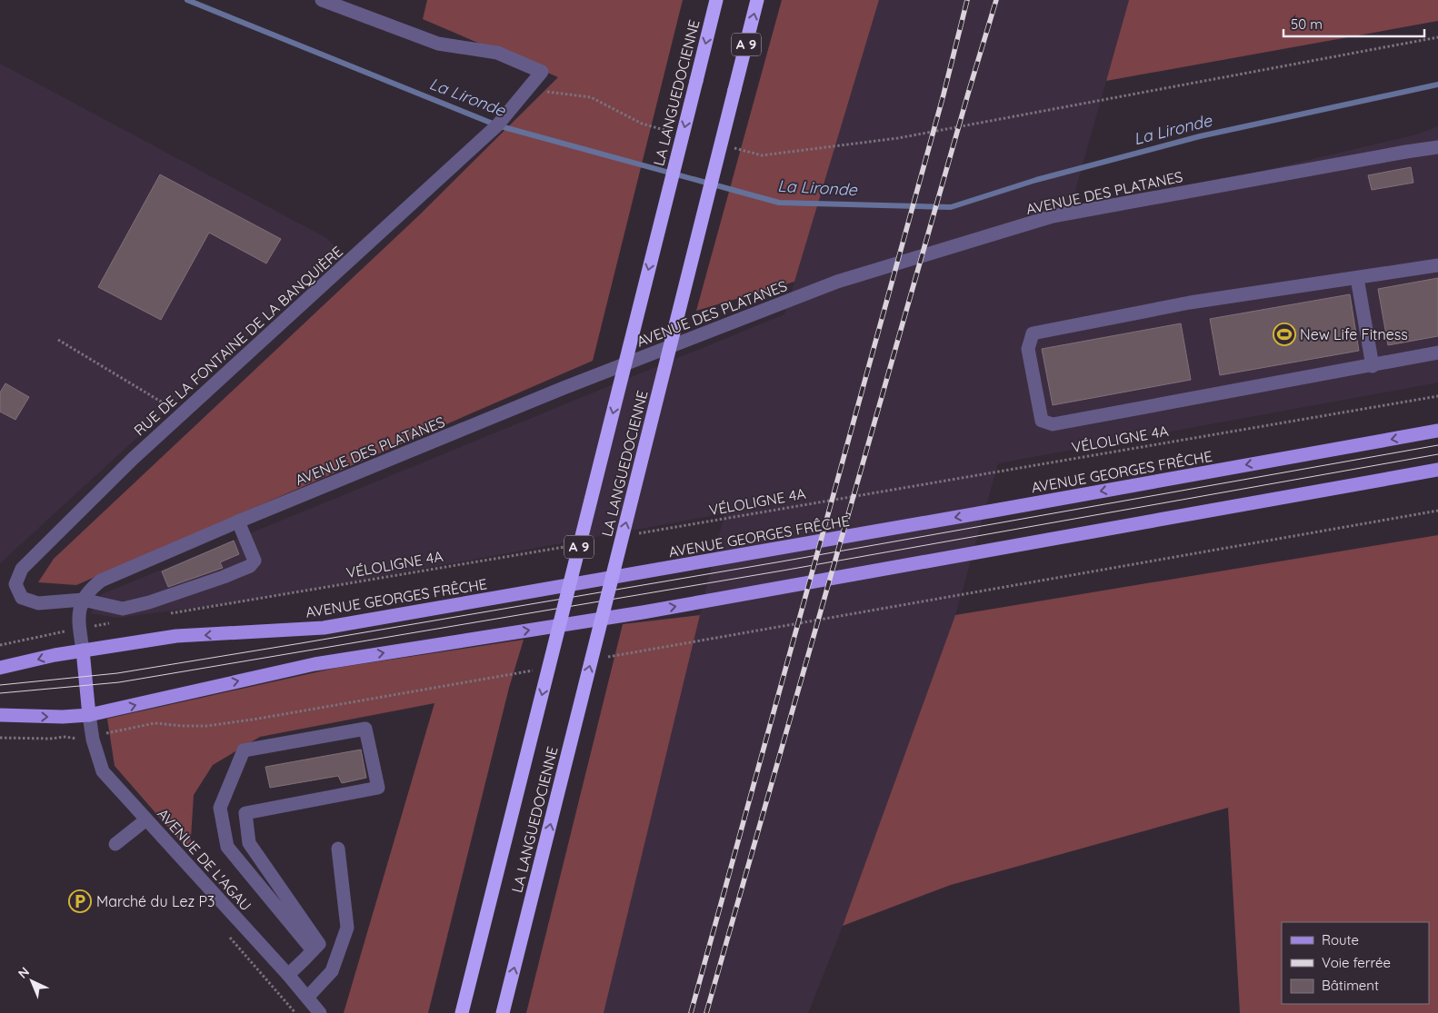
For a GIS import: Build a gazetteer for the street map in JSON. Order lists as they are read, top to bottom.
{
  "streets": {
    "highway": ["A 9", "LA LANGUEDOCIENNE"],
    "main road": ["AVENUE GEORGES FRÊCHE"],
    "street": ["AVENUE DES PLATANES", "RUE DE LA FONTAINE DE LA BANQUIÈRE", "AVENUE DE L'AGAU"],
    "path": ["VÉLOLIGNE 4A"]
  },
  "crossings": [
    ["AVENUE DES PLATANES", "RUE DE LA FONTAINE DE LA BANQUIÈRE"]
  ],
  "water": ["La Lironde"],
  "places": {
    "sports": ["New Life Fitness"],
    "parking": ["Marché du Lez P3"]
  },
  "legend": ["Route", "Voie ferrée", "Bâtiment"],
  "scale_bar": "50 m",
  "north": "top left"
}
